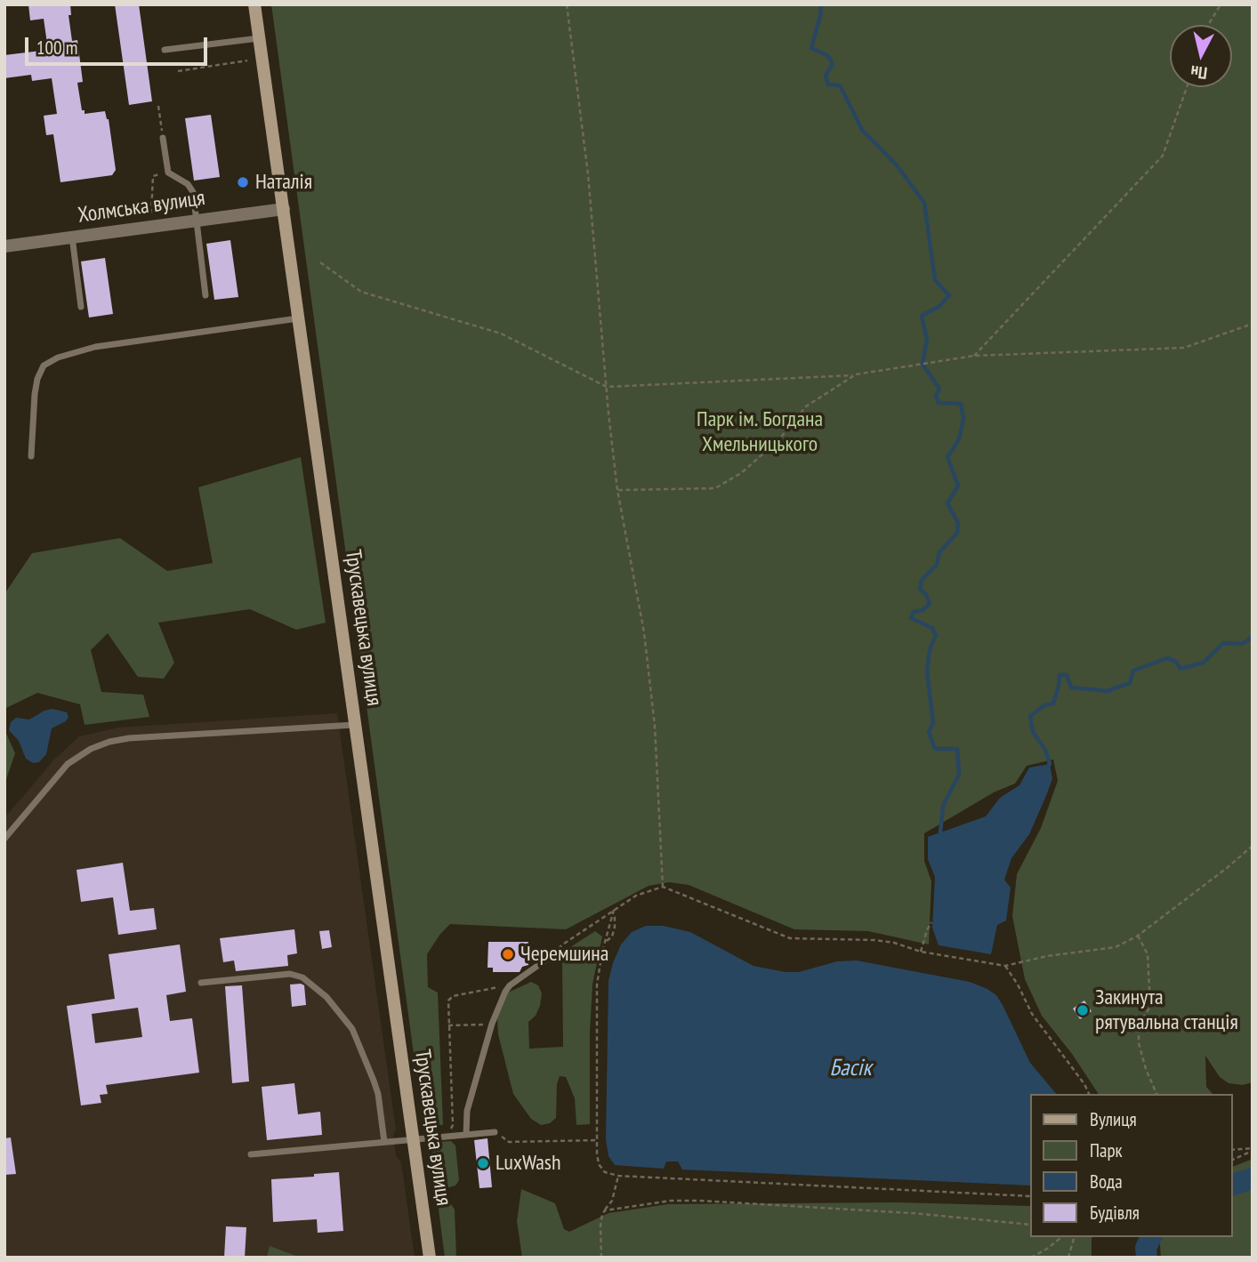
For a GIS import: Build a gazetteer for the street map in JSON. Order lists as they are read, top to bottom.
{
  "streets": {
    "main road": ["Трускавецька вулиця"],
    "street": ["Холмська вулиця"]
  },
  "crossings": [
    ["Холмська вулиця", "Трускавецька вулиця"]
  ],
  "water": ["Басік"],
  "parks": ["Парк ім. Богдана Хмельницького"],
  "places": [
    "Наталія",
    "Черемшина",
    "Закинута рятувальна станція",
    "LuxWash"
  ],
  "legend": [
    "Вулиця",
    "Парк",
    "Вода",
    "Будівля"
  ],
  "scale_bar": "100 m",
  "north": "bottom"
}
